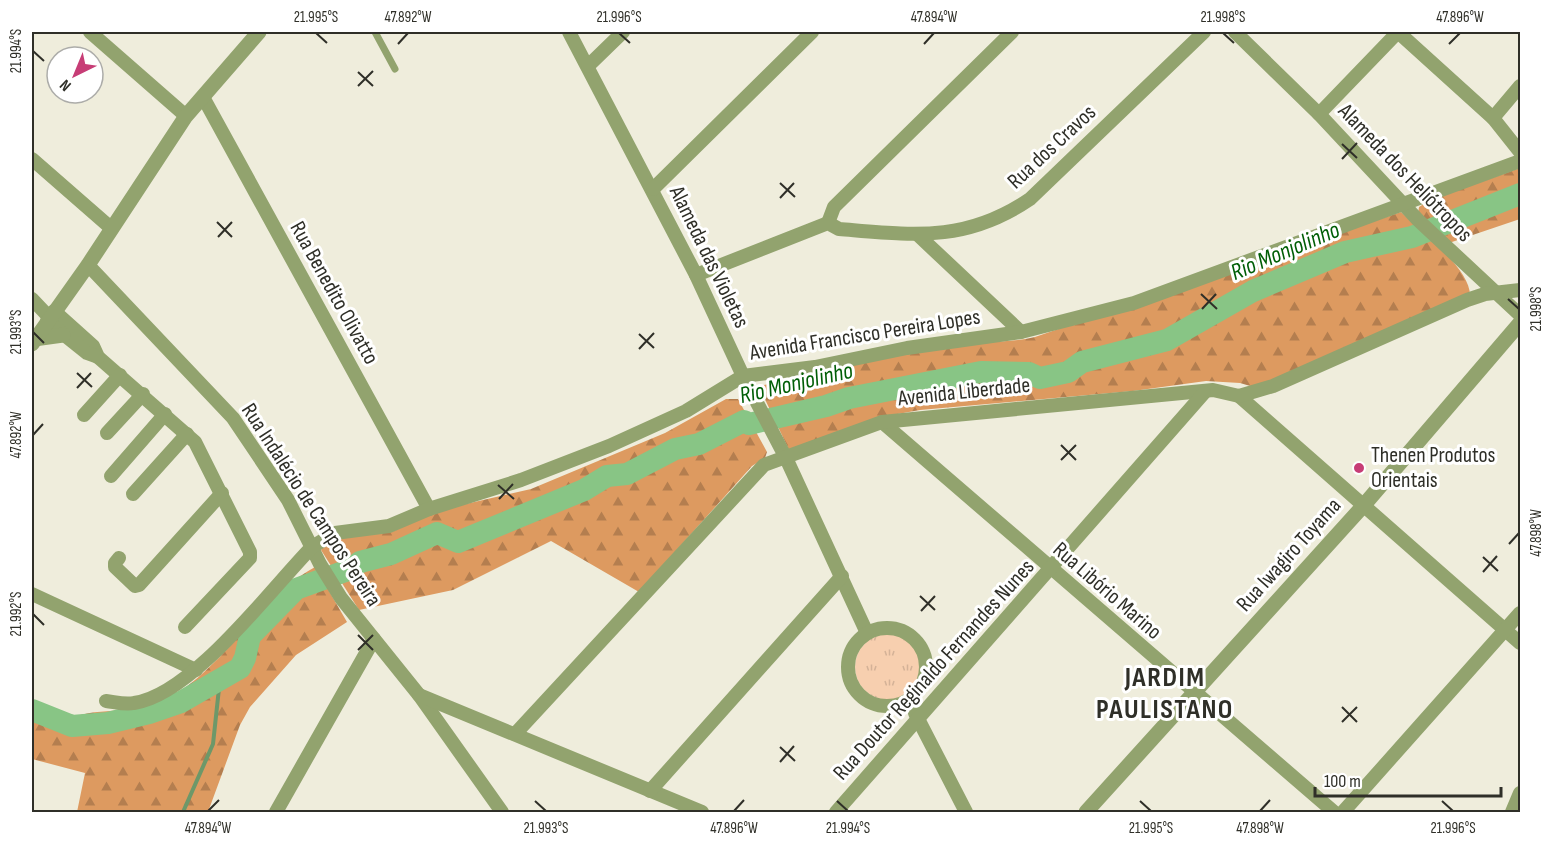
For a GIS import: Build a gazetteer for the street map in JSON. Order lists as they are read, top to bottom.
{
  "streets": {
    "street": [
      "Rua dos Cravos",
      "Alameda dos Heliótropos",
      "Alameda das Violetas",
      "Rua Benedito Olivatto",
      "Avenida Francisco Pereira Lopes",
      "Avenida Liberdade",
      "Rua Indalécio de Campos Pereira",
      "Rua Iwagiro Toyama",
      "Rua Libório Marino",
      "Rua Doutor Reginaldo Fernandes Nunes"
    ]
  },
  "crossings": [
    ["Alameda dos Heliótropos", "Avenida Francisco Pereira Lopes"],
    ["Alameda dos Heliótropos", "Avenida Liberdade"],
    ["Alameda das Violetas", "Avenida Francisco Pereira Lopes"],
    ["Alameda das Violetas", "Avenida Liberdade"],
    ["Rua Benedito Olivatto", "Avenida Francisco Pereira Lopes"],
    ["Avenida Francisco Pereira Lopes", "Rua Indalécio de Campos Pereira"],
    ["Avenida Liberdade", "Rua Libório Marino"],
    ["Avenida Liberdade", "Rua Doutor Reginaldo Fernandes Nunes"],
    ["Rua Iwagiro Toyama", "Rua Libório Marino"],
    ["Rua Libório Marino", "Rua Doutor Reginaldo Fernandes Nunes"]
  ],
  "districts": ["JARDIM PAULISTANO"],
  "water": ["Rio Monjolinho"],
  "places": ["Thenen Produtos Orientais"],
  "scale_bar": "100 m",
  "north": "bottom left",
  "coordinates": [
    "21.995°S",
    "47.892°W",
    "21.996°S",
    "47.894°W",
    "21.998°S",
    "47.896°W",
    "21.994°S",
    "21.993°S",
    "47.898°W",
    "21.992°S"
  ]
}
